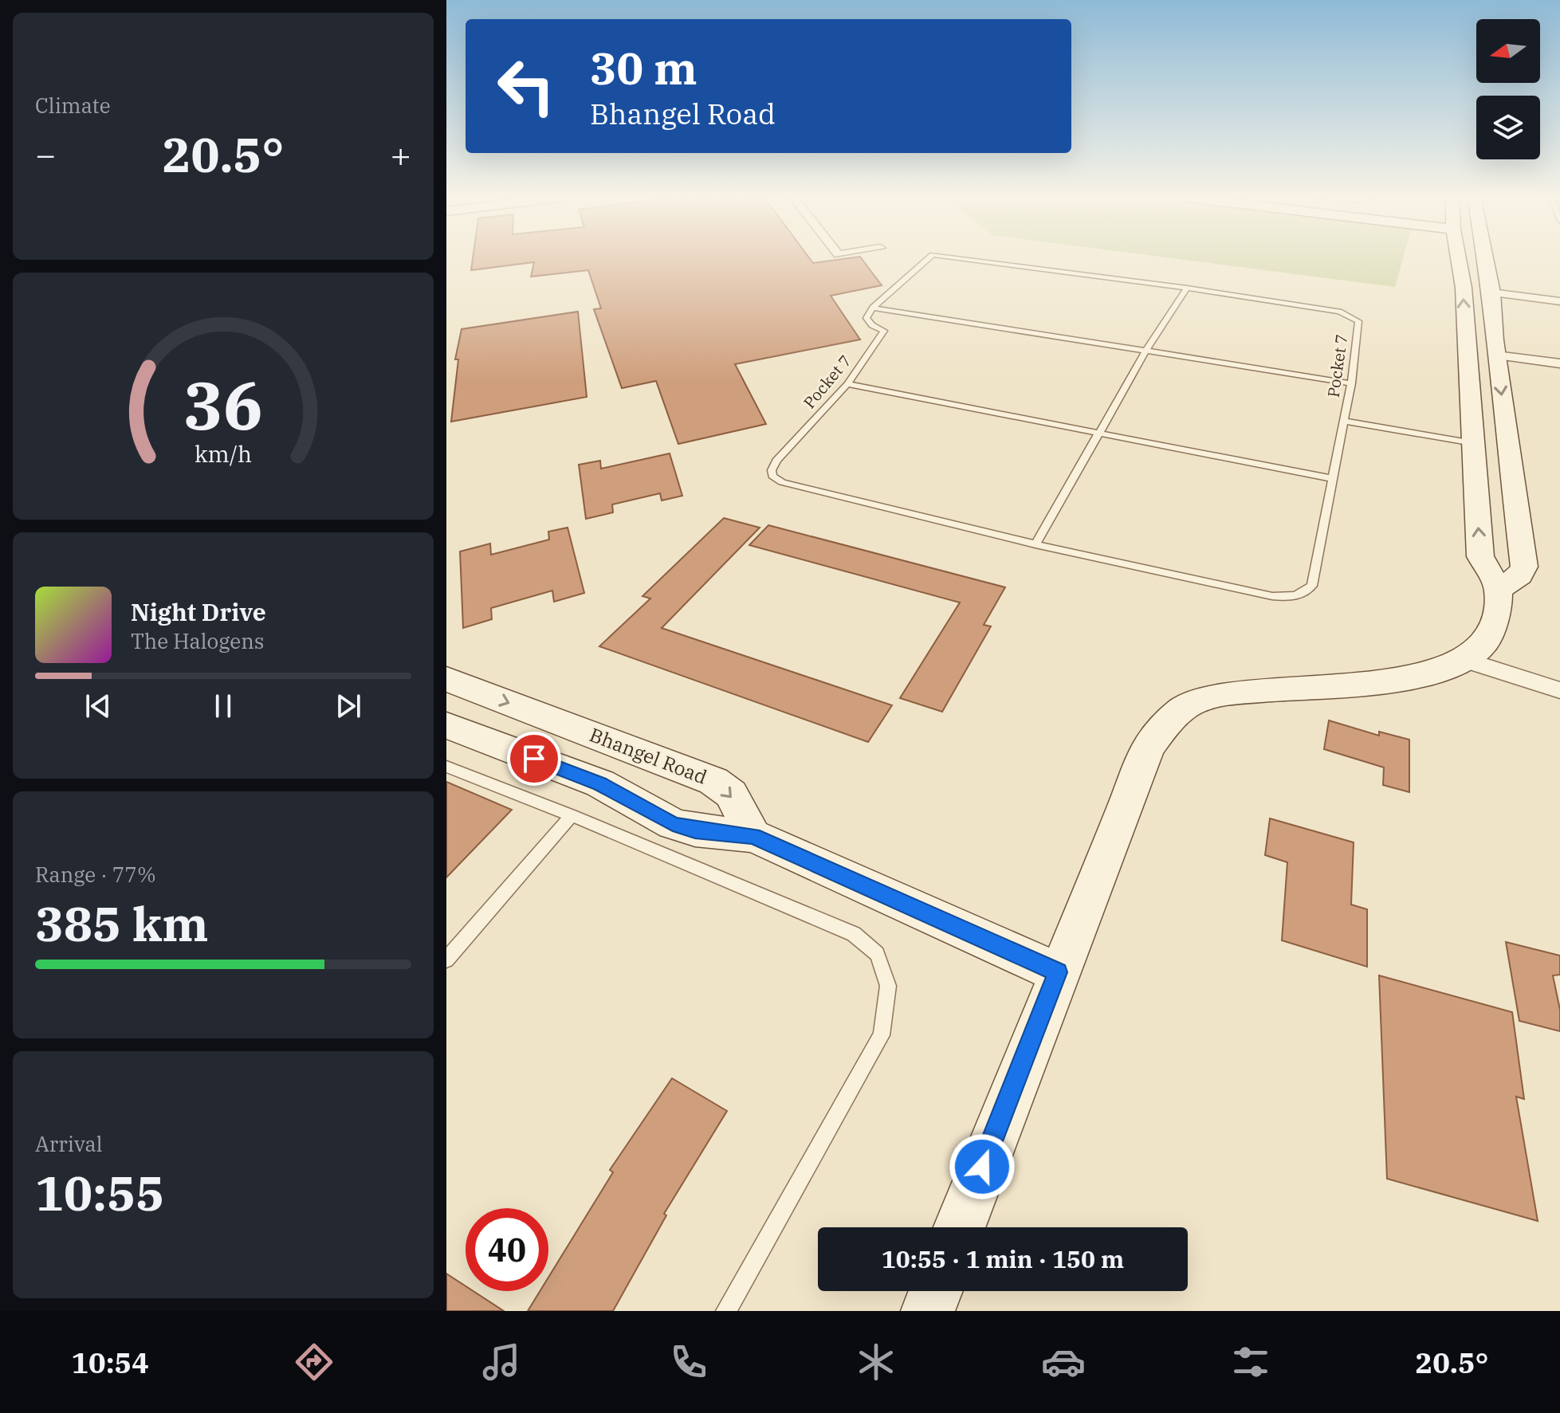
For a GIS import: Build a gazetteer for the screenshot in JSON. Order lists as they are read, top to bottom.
{
  "streets": {
    "street": ["Bhangel Road"],
    "lane": ["Pocket 7"]
  },
  "north": "left",
  "page": {
    "tile": [
      "Climate",
      ["Range · 77%", "385 km"],
      ["Arrival", "10:55"]
    ],
    "turn": ["30 m", "Bhangel Road"],
    "heat": ["−", "20.5°", "+"],
    "song": ["Night Drive", "The Halogens"],
    "limit": "40",
    "trip": "10:55 · 1 min · 150 m",
    "tabs": ["10:54", "20.5°"],
    "gauge": ["36", "km/h"]
  }
}
